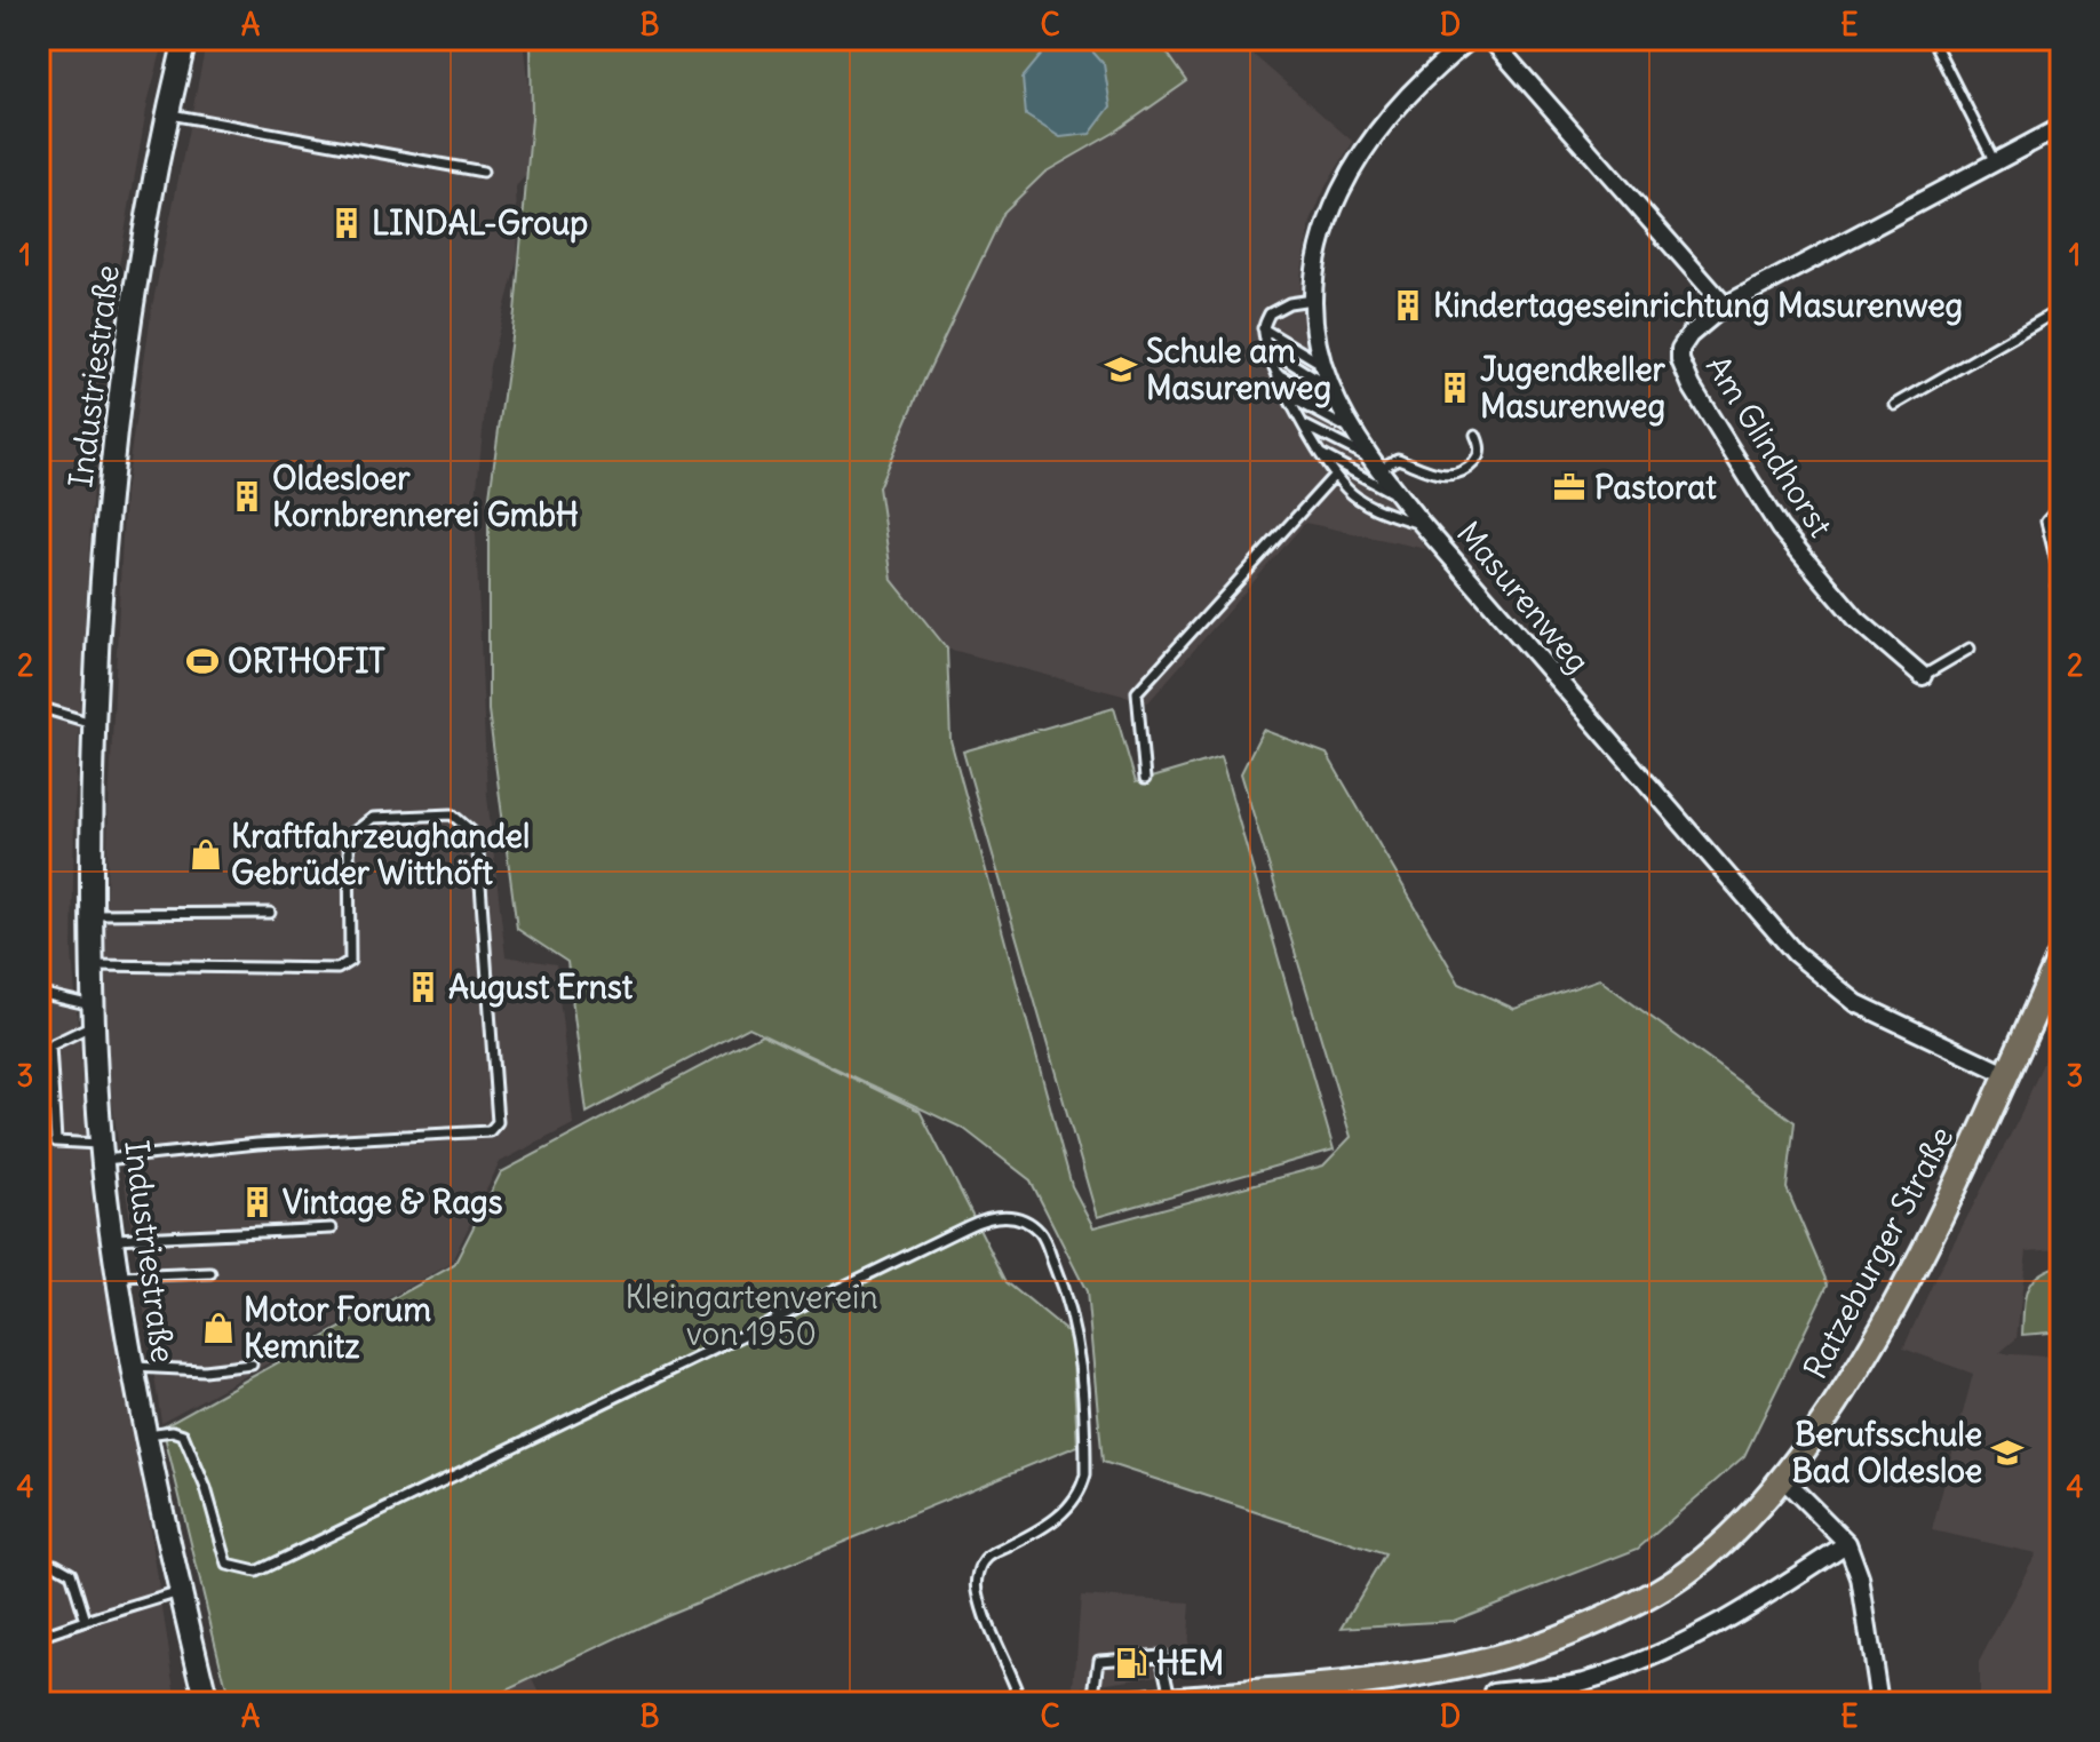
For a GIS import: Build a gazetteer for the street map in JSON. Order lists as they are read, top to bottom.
{
  "streets": {
    "main road": ["Industriestraße", "Ratzeburger Straße"],
    "street": ["Am Glindhorst", "Masurenweg"]
  },
  "crossings": [
    ["Masurenweg", "Ratzeburger Straße"]
  ],
  "parks": ["Kleingartenverein von 1950"],
  "places": {
    "building": [
      "LINDAL-Group",
      "Kindertageseinrichtung Masurenweg",
      "Jugendkeller Masurenweg",
      "Oldesloer Kornbrennerei GmbH",
      "August Ernst",
      "Vintage & Rags"
    ],
    "school or university": ["Schule am Masurenweg", "Berufsschule Bad Oldesloe"],
    "office": ["Pastorat"],
    "sports": ["ORTHOFIT"],
    "shop": ["Kraftfahrzeughandel Gebrüder Witthöft", "Motor Forum Kemnitz"],
    "fuel station": ["HEM"]
  },
  "grid": {
    "columns": [
      "A",
      "B",
      "C",
      "D",
      "E"
    ],
    "rows": [
      "1",
      "2",
      "3",
      "4"
    ]
  }
}
